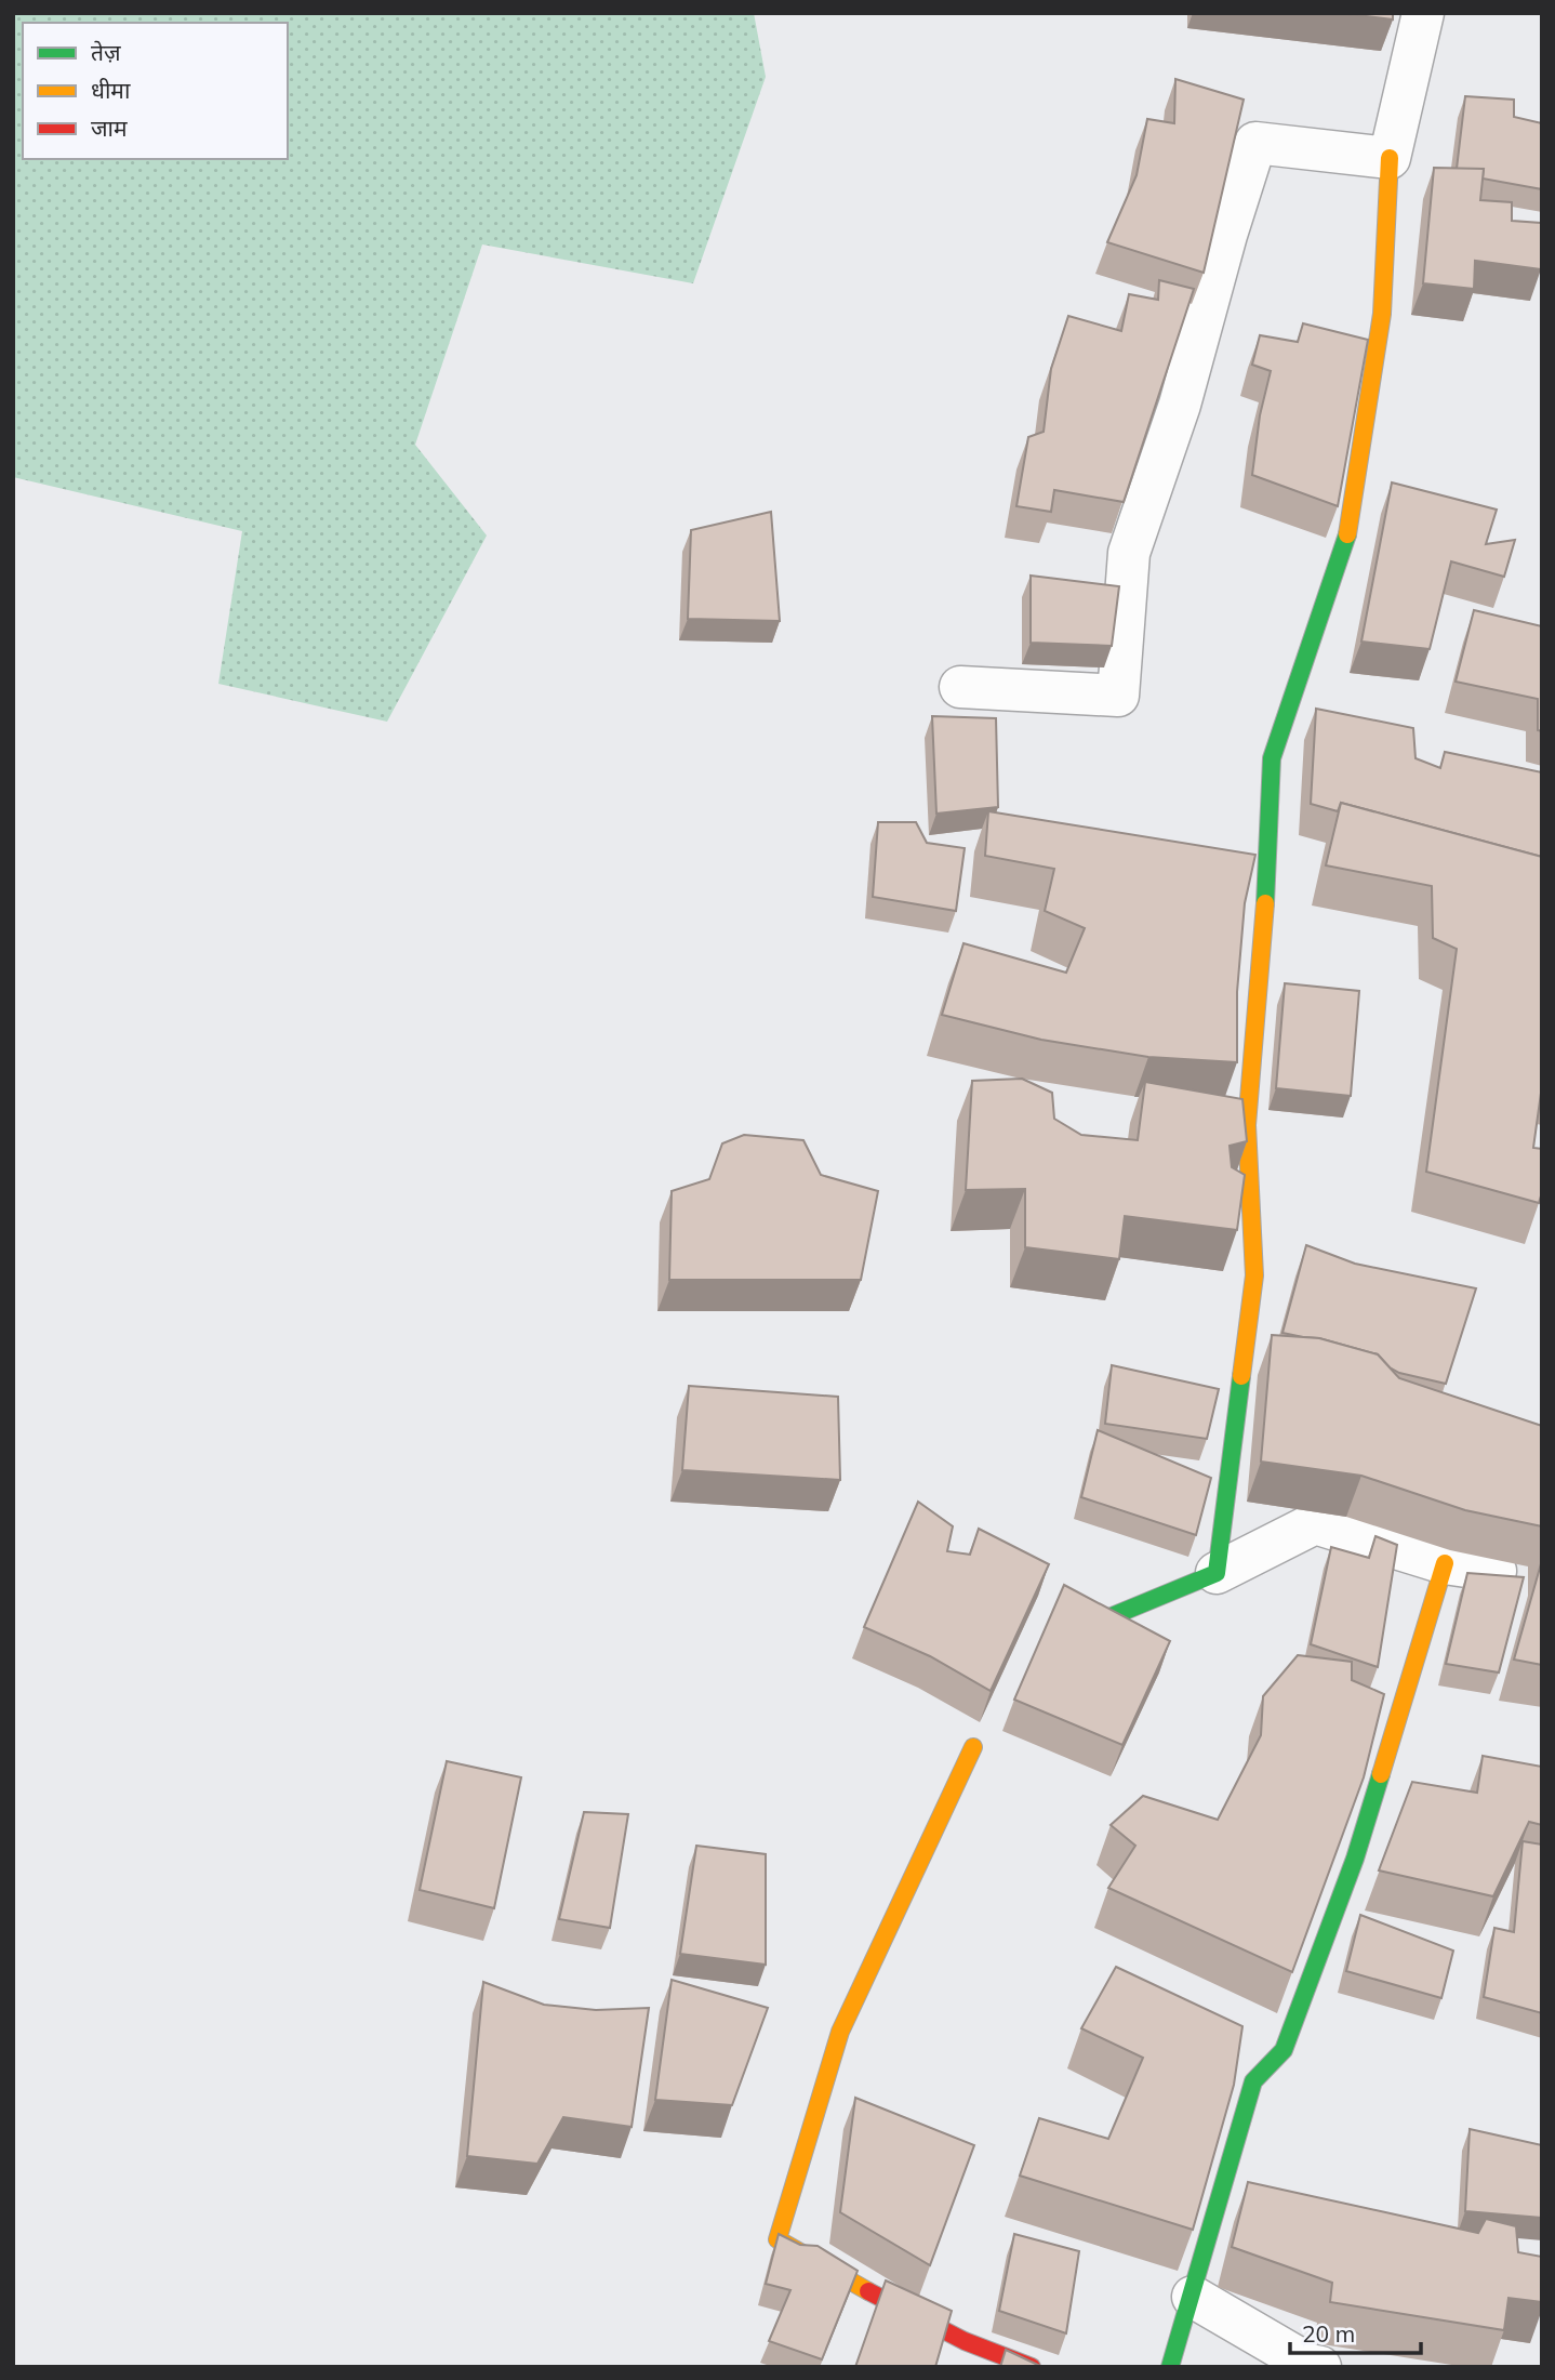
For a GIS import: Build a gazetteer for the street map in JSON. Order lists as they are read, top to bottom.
{
  "legend": ["तेज़", "धीमा", "जाम"],
  "scale_bar": "20 m"
}
